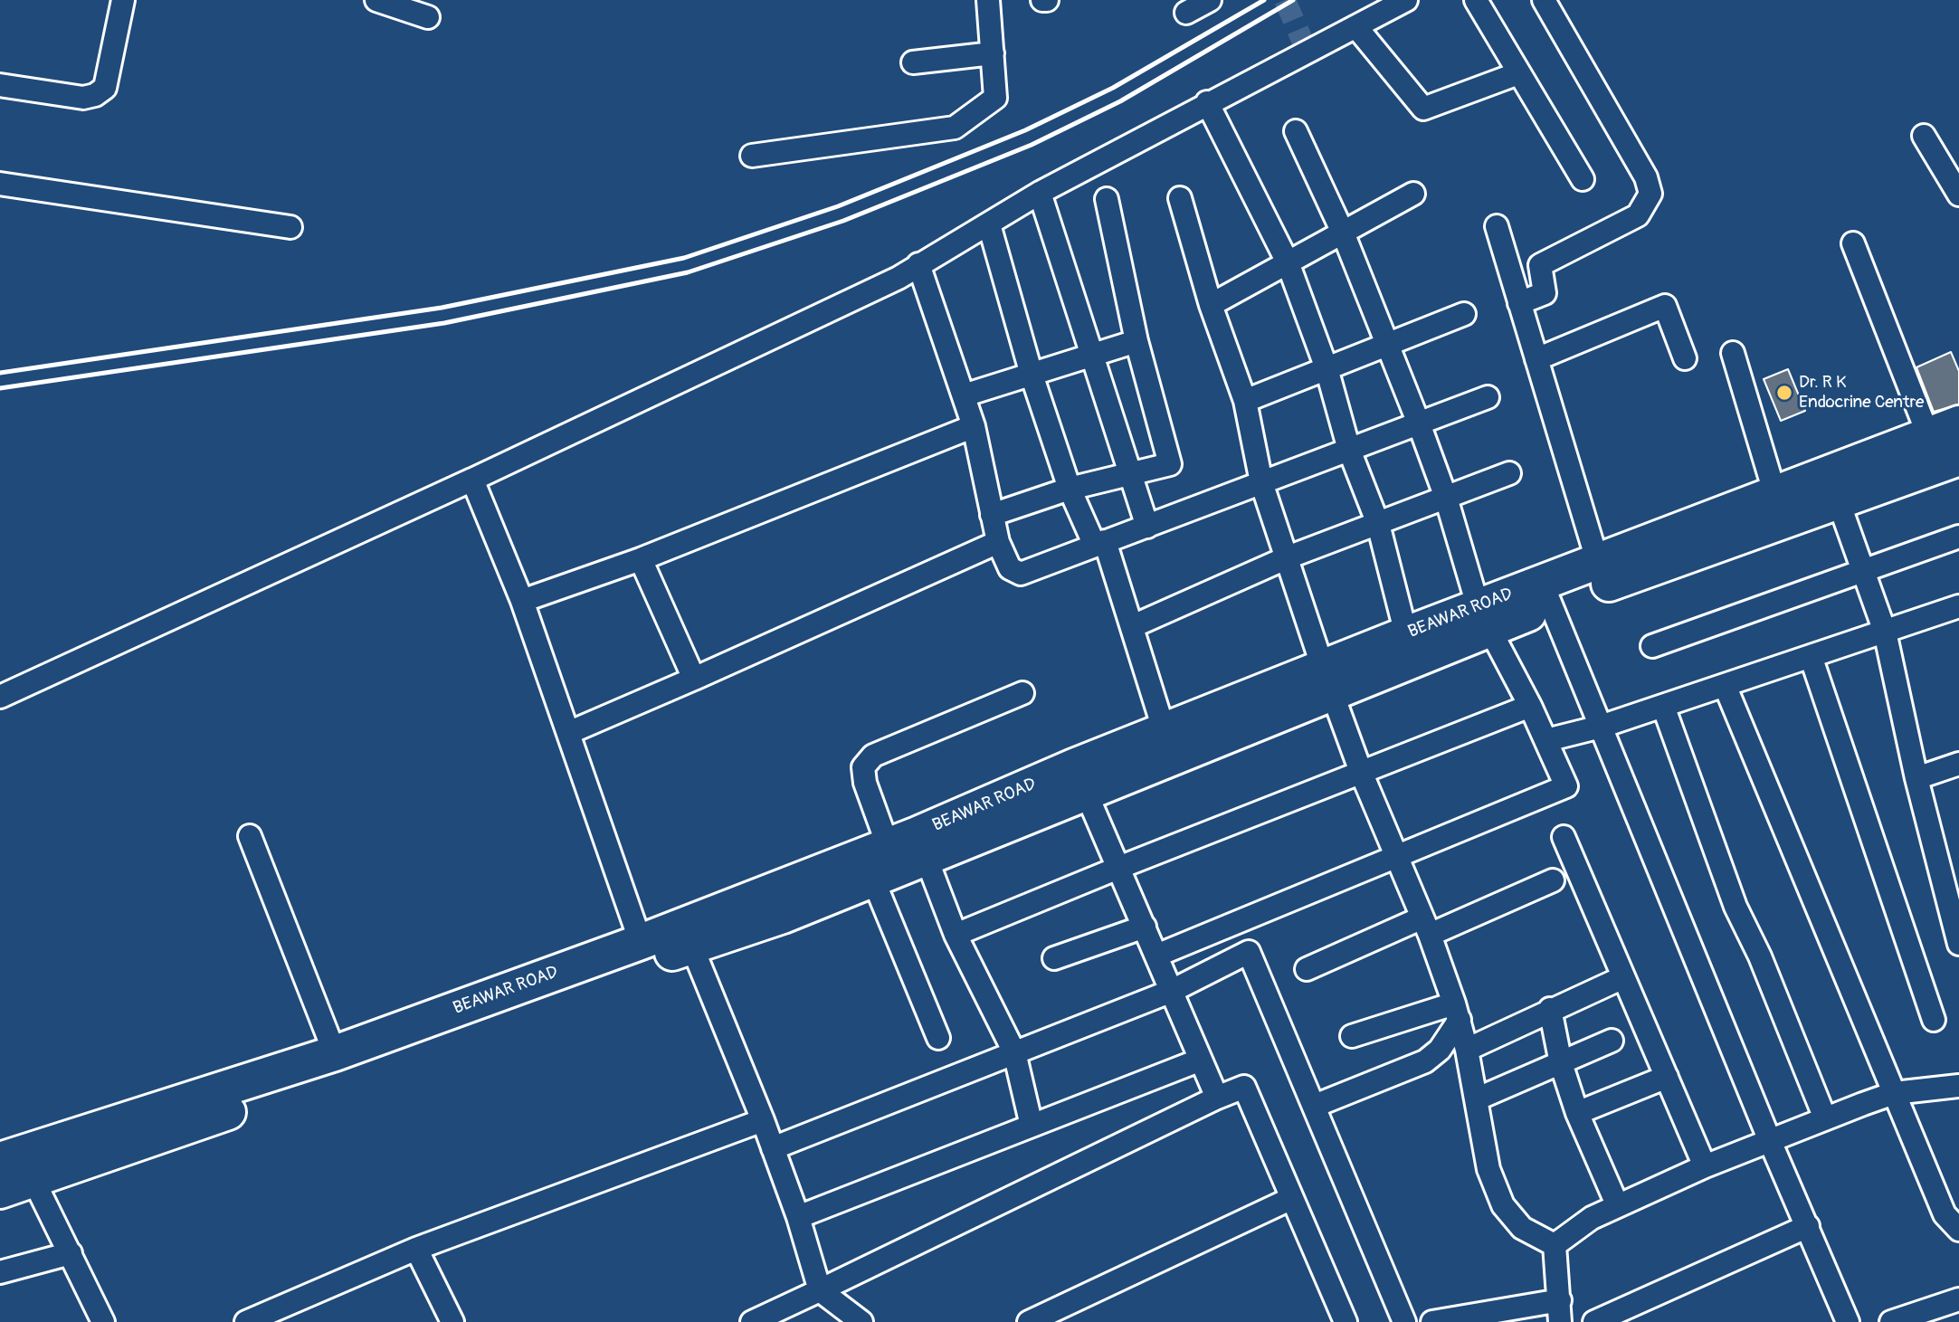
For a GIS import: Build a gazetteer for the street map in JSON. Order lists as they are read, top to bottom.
{
  "streets": {
    "main road": ["BEAWAR ROAD"]
  },
  "places": ["Dr. R K Endocrine Centre"]
}
